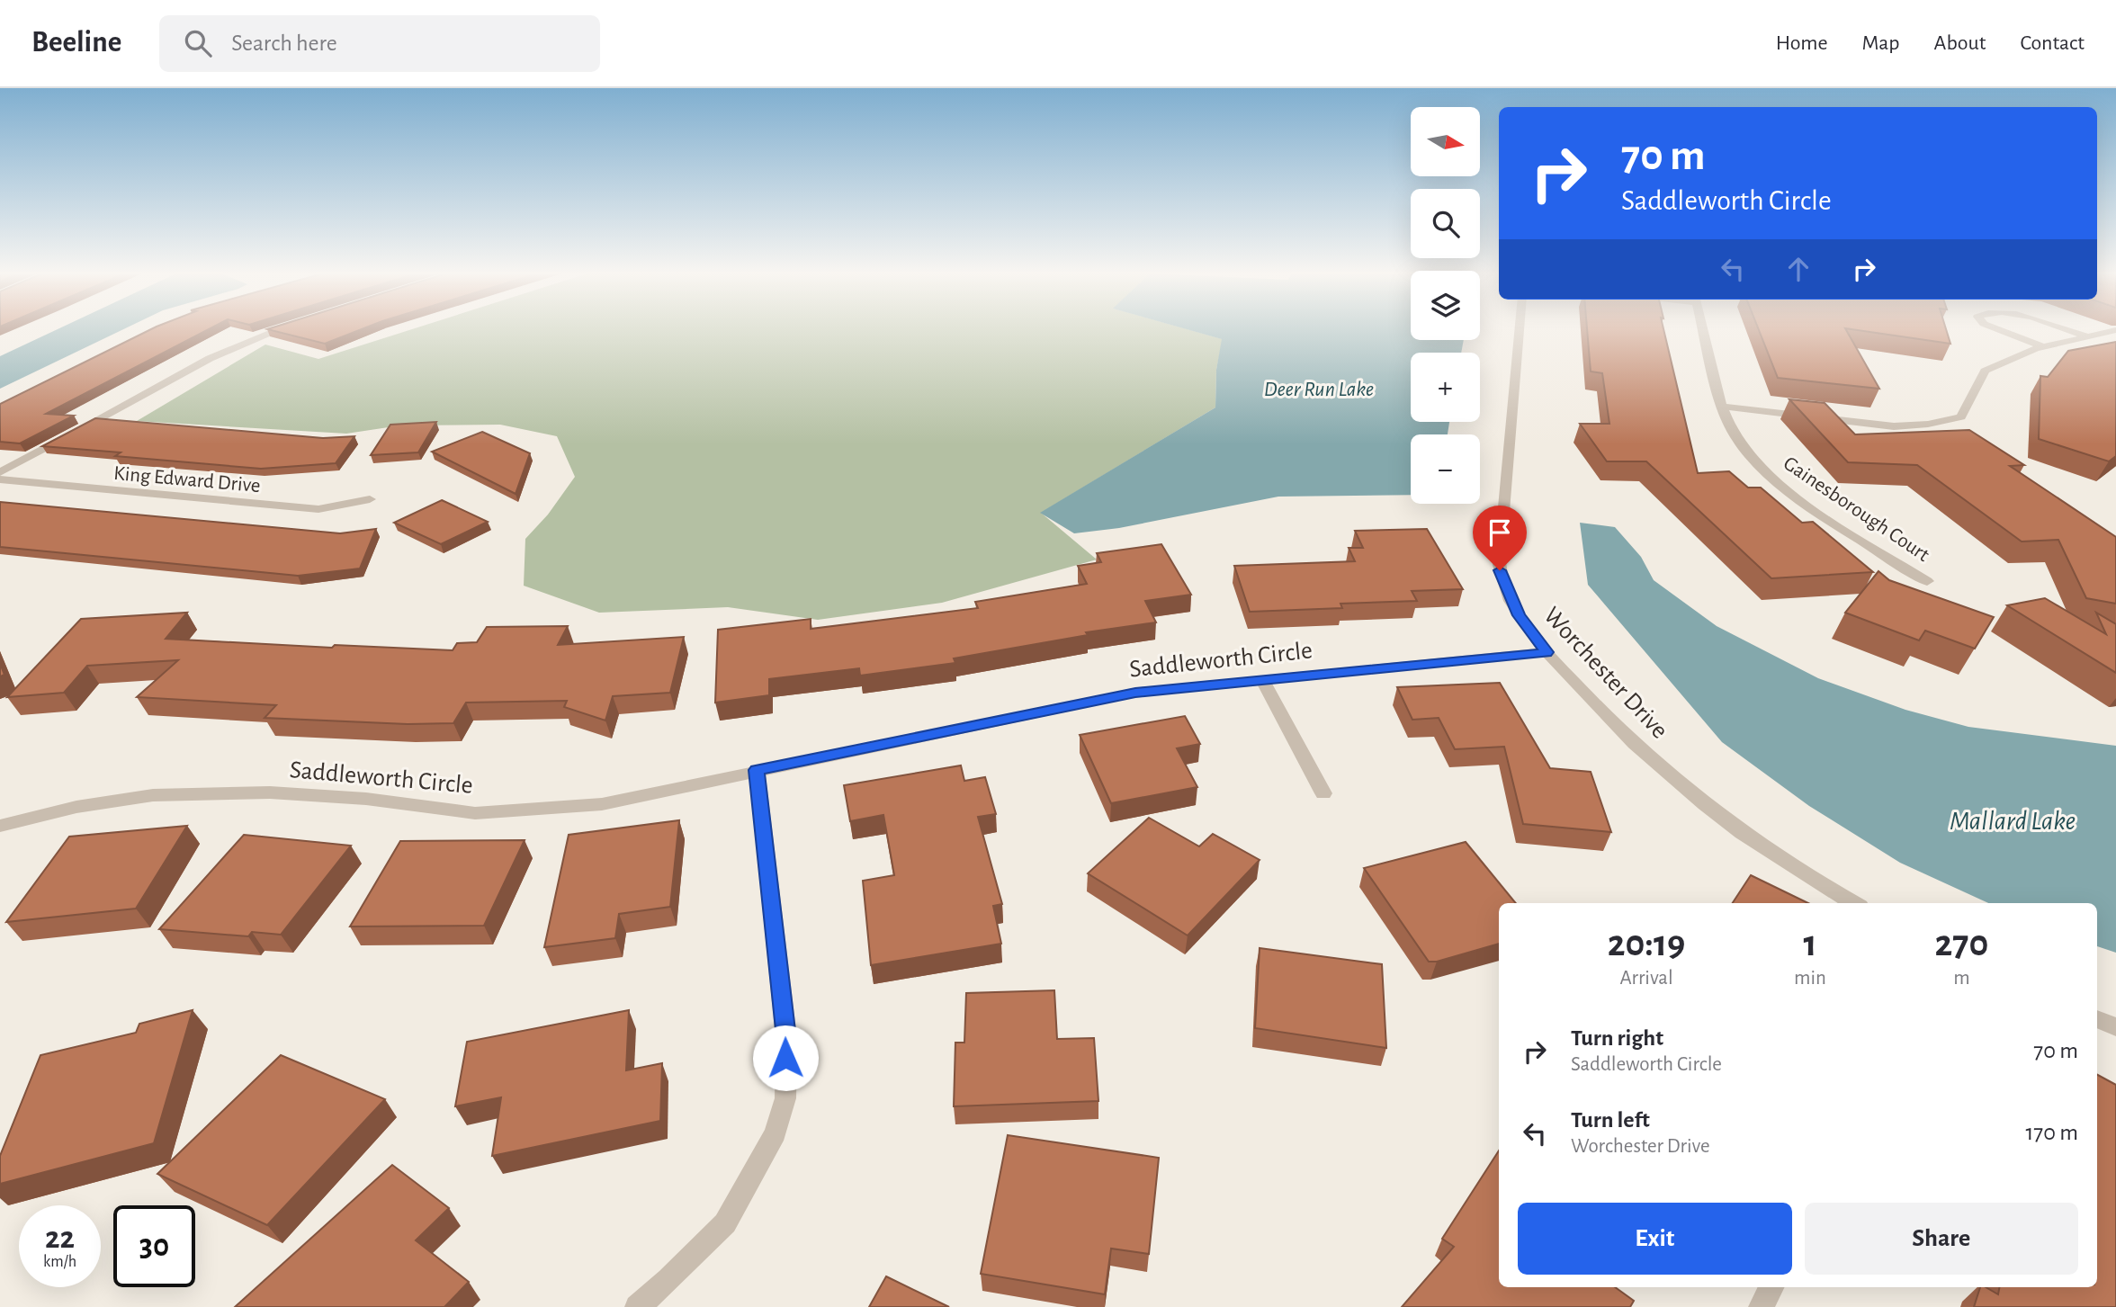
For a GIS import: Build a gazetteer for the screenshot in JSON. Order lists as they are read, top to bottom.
{
  "streets": {
    "street": [
      "King Edward Drive",
      "Gainesborough Court",
      "Saddleworth Circle",
      "Worchester Drive"
    ]
  },
  "crossings": [
    ["Saddleworth Circle", "Worchester Drive"]
  ],
  "water": ["Deer Run Lake", "Mallard Lake"],
  "north": "right",
  "page": {
    "header": "Beeline",
    "search": "Search here",
    "nav": [
      "Home",
      "Map",
      "About",
      "Contact"
    ],
    "map_buttons": ["+", "−"],
    "turn": ["70 m", "Saddleworth Circle"],
    "eta": [
      "20:19",
      "Arrival",
      "1",
      "min",
      "270",
      "m"
    ],
    "list": [
      {
        "name": "Turn right",
        "note": "Saddleworth Circle",
        "value": "70 m"
      },
      {
        "name": "Turn left",
        "note": "Worchester Drive",
        "value": "170 m"
      }
    ],
    "buttons": ["Exit", "Share"],
    "speed": "22 km/h",
    "limit": "30"
  }
}
